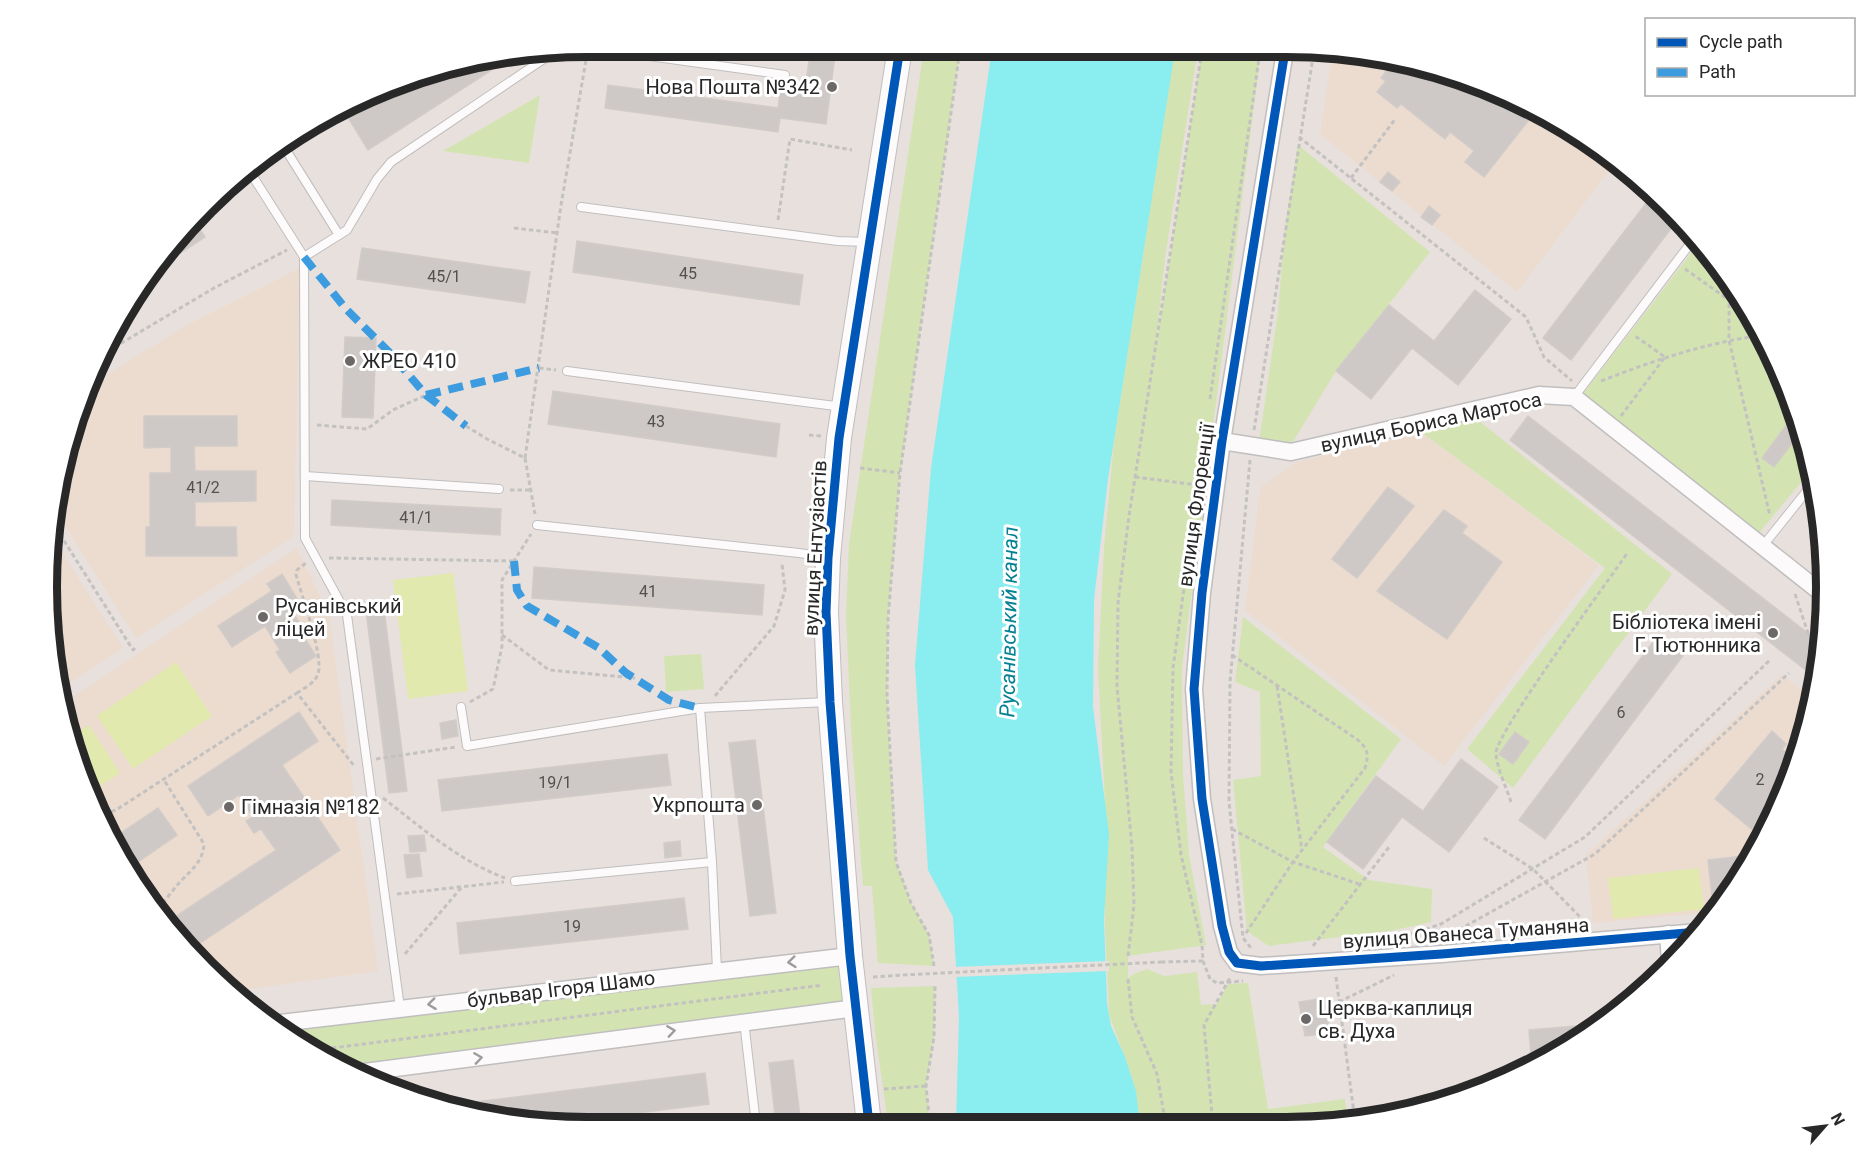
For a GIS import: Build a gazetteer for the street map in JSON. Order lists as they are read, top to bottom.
{
  "streets": {
    "street": [
      "вулиця Бориса Мартоса",
      "вулиця Флоренції",
      "вулиця Ентузіастів",
      "вулиця Ованеса Туманяна",
      "бульвар Ігоря Шамо"
    ]
  },
  "crossings": [
    ["вулиця Бориса Мартоса", "вулиця Флоренції"],
    ["вулиця Флоренції", "вулиця Ованеса Туманяна"],
    ["вулиця Ентузіастів", "бульвар Ігоря Шамо"]
  ],
  "water": ["Русанівський канал"],
  "places": [
    "Нова Пошта №342",
    "ЖРЕО 410",
    "Русанівський ліцей",
    "Бібліотека імені Г. Тютюнника",
    "Укрпошта",
    "Гімназія №182",
    "Церква-каплиця св. Духа"
  ],
  "house_numbers": [
    "45",
    "45/1",
    "43",
    "41/2",
    "41/1",
    "41",
    "6",
    "2",
    "19/1",
    "19"
  ],
  "legend": ["Cycle path", "Path"],
  "north": "top right"
}
